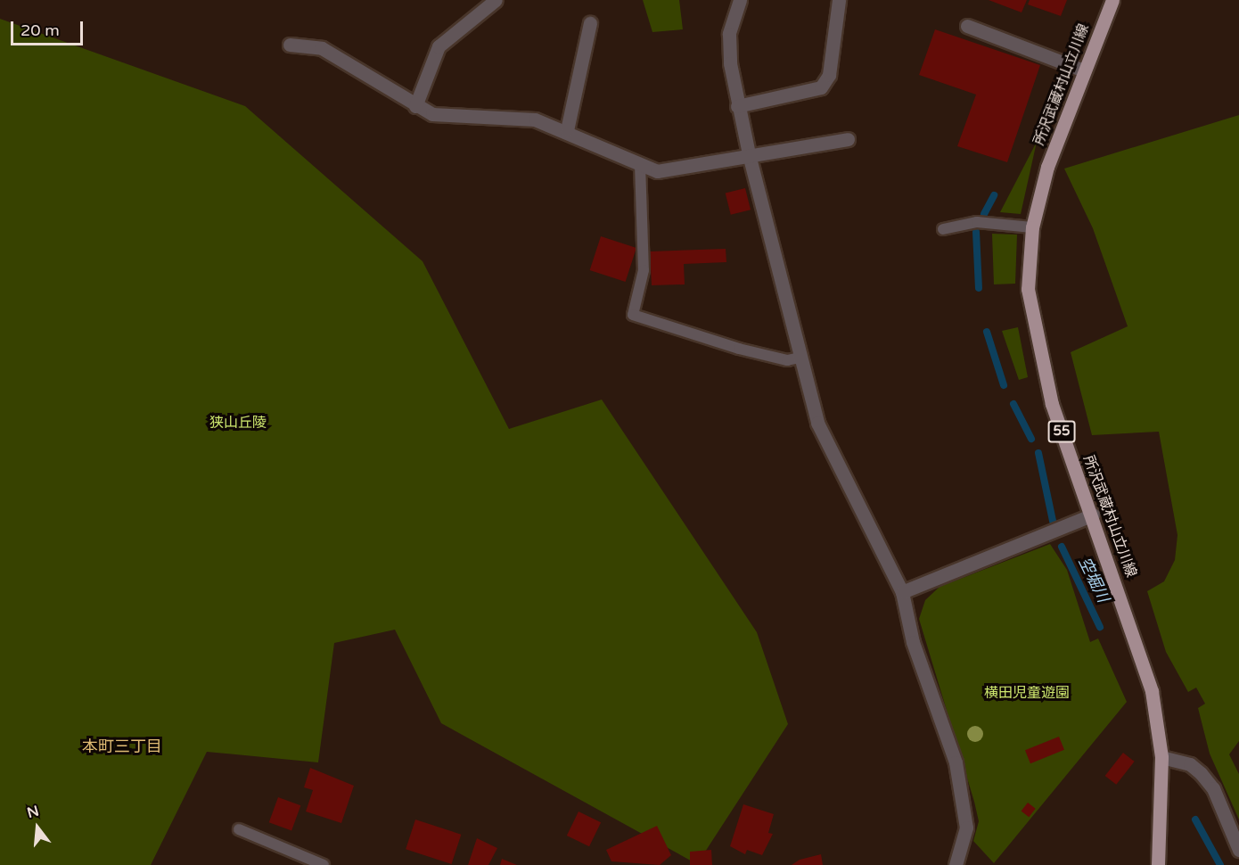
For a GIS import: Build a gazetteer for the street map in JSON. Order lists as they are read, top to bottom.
{
  "streets": {
    "main road": ["所沢武蔵村山立川線", "55"]
  },
  "districts": ["本町三丁目"],
  "water": ["空堀川"],
  "parks": ["狭山丘陵", "横田児童遊園"],
  "scale_bar": "20 m",
  "north": "top"
}
